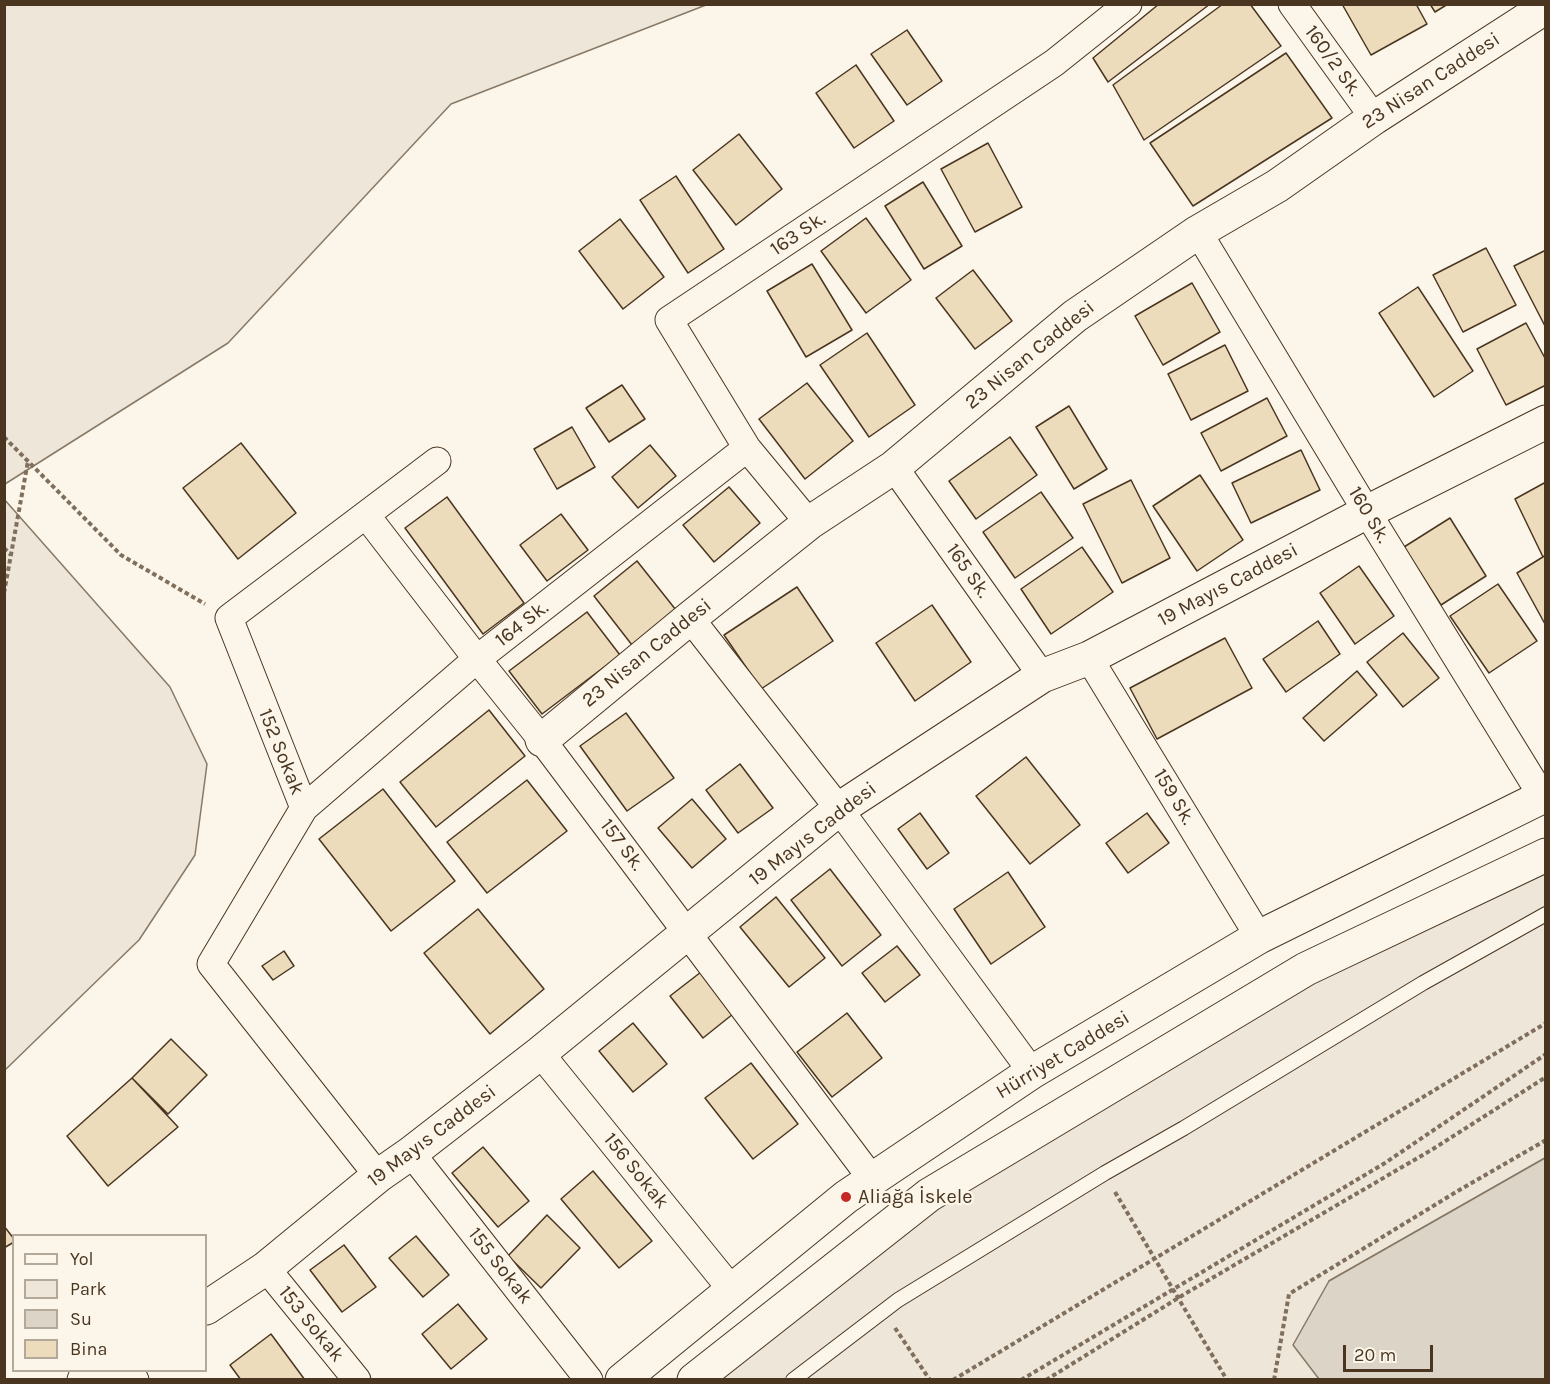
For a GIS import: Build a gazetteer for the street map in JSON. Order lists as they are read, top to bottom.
{
  "streets": {
    "main road": ["23 Nisan Caddesi", "19 Mayıs Caddesi", "Hürriyet Caddesi"],
    "street": [
      "160/2 Sk.",
      "163 Sk.",
      "160 Sk.",
      "165 Sk.",
      "164 Sk.",
      "152 Sokak",
      "159 Sk.",
      "157 Sk.",
      "156 Sokak",
      "155 Sokak",
      "153 Sokak"
    ]
  },
  "crossings": [
    ["160/2 Sk.", "23 Nisan Caddesi"],
    ["23 Nisan Caddesi", "163 Sk."],
    ["23 Nisan Caddesi", "160 Sk."],
    ["23 Nisan Caddesi", "165 Sk."],
    ["23 Nisan Caddesi", "157 Sk."],
    ["163 Sk.", "164 Sk."],
    ["160 Sk.", "19 Mayıs Caddesi"],
    ["160 Sk.", "Hürriyet Caddesi"],
    ["165 Sk.", "19 Mayıs Caddesi"],
    ["19 Mayıs Caddesi", "152 Sokak"],
    ["19 Mayıs Caddesi", "159 Sk."],
    ["19 Mayıs Caddesi", "157 Sk."],
    ["19 Mayıs Caddesi", "156 Sokak"],
    ["19 Mayıs Caddesi", "155 Sokak"],
    ["19 Mayıs Caddesi", "153 Sokak"],
    ["164 Sk.", "152 Sokak"],
    ["164 Sk.", "157 Sk."],
    ["159 Sk.", "Hürriyet Caddesi"],
    ["157 Sk.", "Hürriyet Caddesi"],
    ["Hürriyet Caddesi", "156 Sokak"]
  ],
  "places": ["Aliağa İskele"],
  "legend": [
    "Yol",
    "Park",
    "Su",
    "Bina"
  ],
  "scale_bar": "20 m"
}
